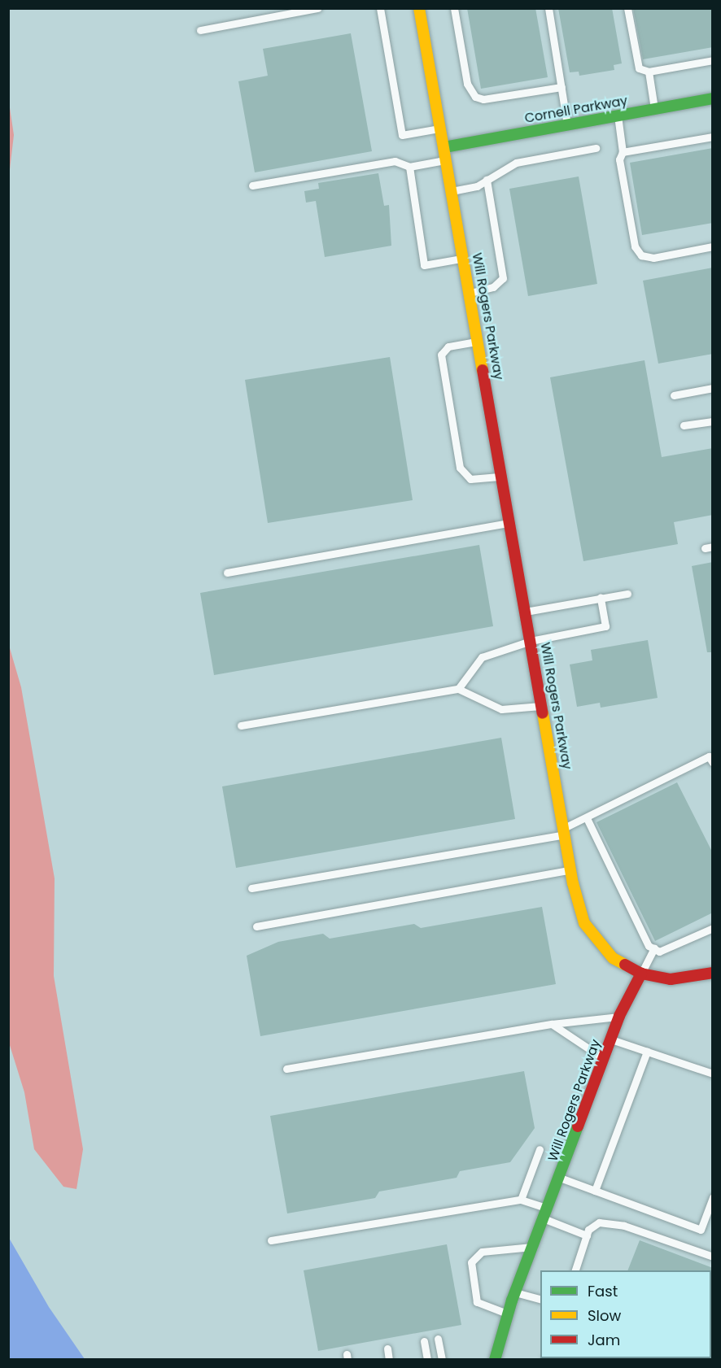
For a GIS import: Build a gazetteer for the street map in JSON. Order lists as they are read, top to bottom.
{
  "streets": {
    "street": ["Cornell Parkway", "Will Rogers Parkway"]
  },
  "crossings": [
    ["Cornell Parkway", "Will Rogers Parkway"]
  ],
  "legend": ["Fast", "Slow", "Jam"]
}
